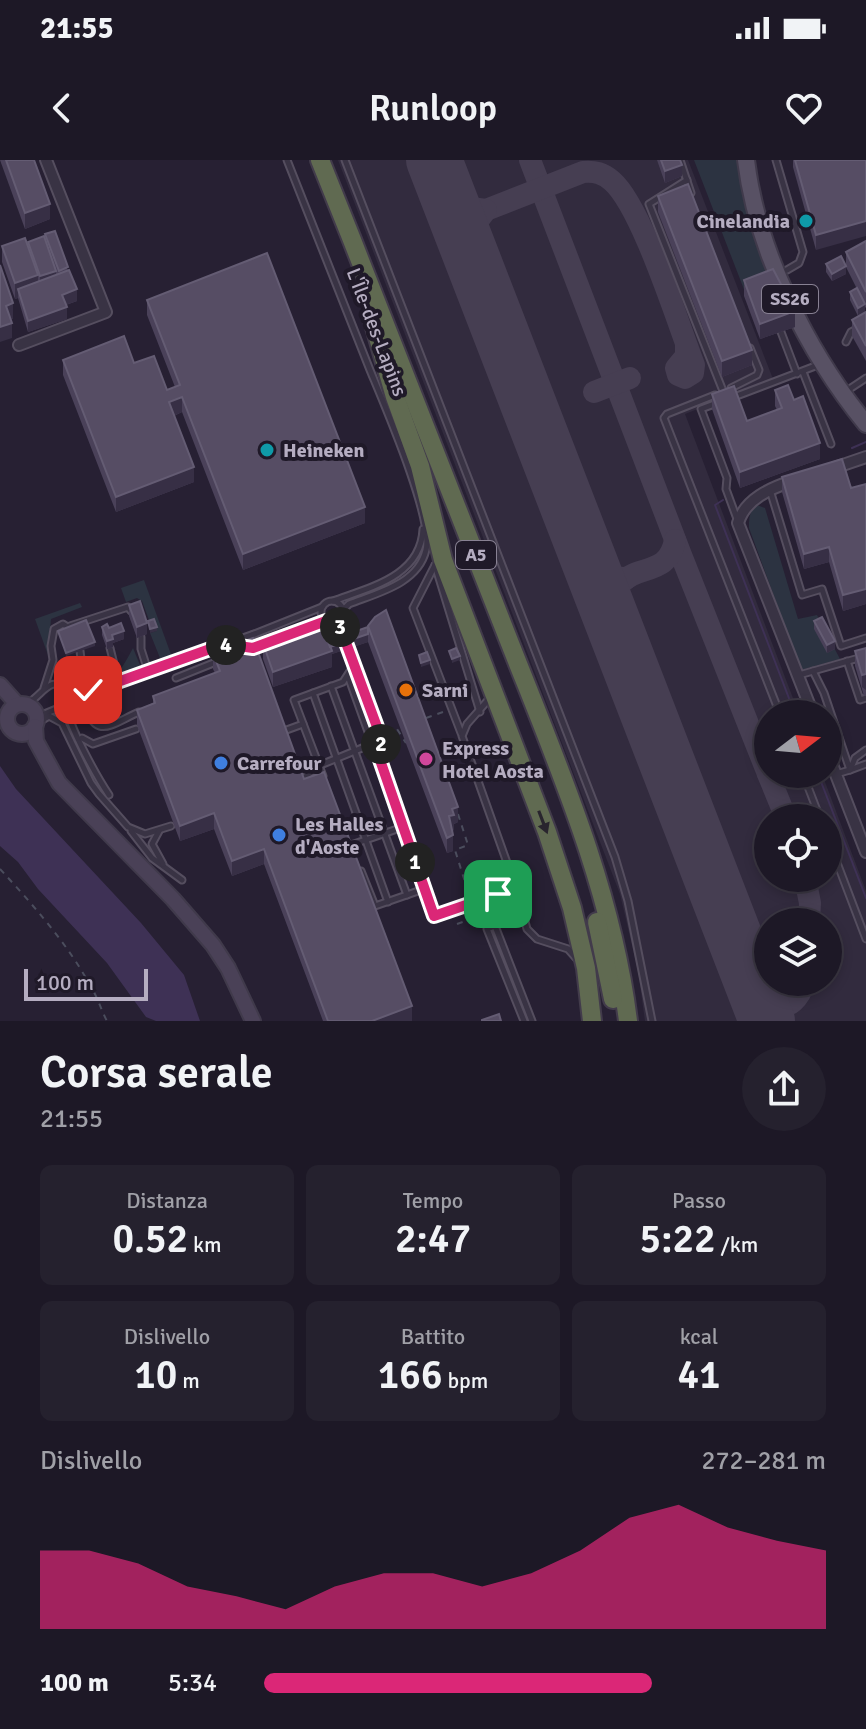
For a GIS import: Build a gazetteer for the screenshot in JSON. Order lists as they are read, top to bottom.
{
  "streets": {
    "highway": ["A5"],
    "main road": ["SS26"],
    "lane": ["L'Île-des-Lapins"]
  },
  "places": [
    "Cinelandia",
    "Heineken",
    "Sarni",
    "Express Hotel Aosta",
    "Carrefour",
    "Les Halles d'Aoste"
  ],
  "scale_bar": "100 m",
  "north": "right",
  "page": {
    "status": "21:55",
    "header": "Runloop",
    "pins": [
      "3",
      "4",
      "2",
      "1"
    ],
    "scale": "100 m",
    "heading": ["Corsa serale", "21:55"],
    "stats": [
      ["Distanza", "0.52 km"],
      ["Tempo", "2:47"],
      ["Passo", "5:22 /km"],
      ["Dislivello", "10 m"],
      ["Battito", "166 bpm"],
      ["kcal", "41"]
    ],
    "chart": ["Dislivello", "272–281 m"],
    "list": [
      {
        "name": "100 m",
        "note": "5:34"
      }
    ]
  }
}
